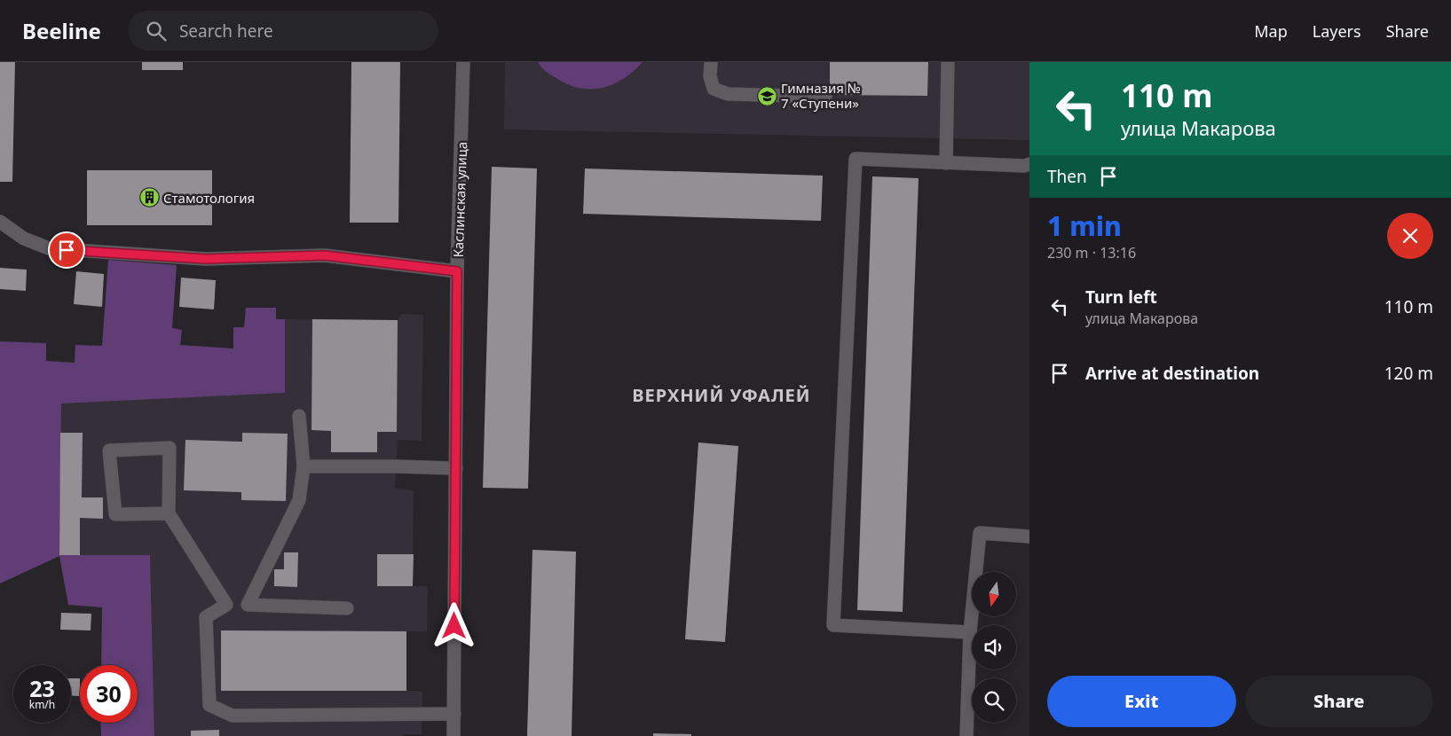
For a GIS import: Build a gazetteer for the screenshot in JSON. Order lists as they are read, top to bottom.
{
  "streets": {
    "street": ["Каслинская улица"]
  },
  "districts": ["ВЕРХНИЙ УФАЛЕЙ"],
  "places": {
    "school or university": ["Гимназия № 7 «Ступени»"],
    "building": ["Стамотология"]
  },
  "north": "bottom",
  "page": {
    "header": "Beeline",
    "search": "Search here",
    "nav": ["Map", "Layers", "Share"],
    "turn": ["110 m", "улица Макарова"],
    "then": "Then",
    "heading": ["1 min", "230 m · 13:16"],
    "list": [
      {
        "name": "Turn left",
        "note": "улица Макарова",
        "value": "110 m"
      },
      {
        "name": "Arrive at destination",
        "value": "120 m"
      }
    ],
    "speed": "23 km/h",
    "limit": "30",
    "buttons": ["Exit", "Share"]
  }
}
